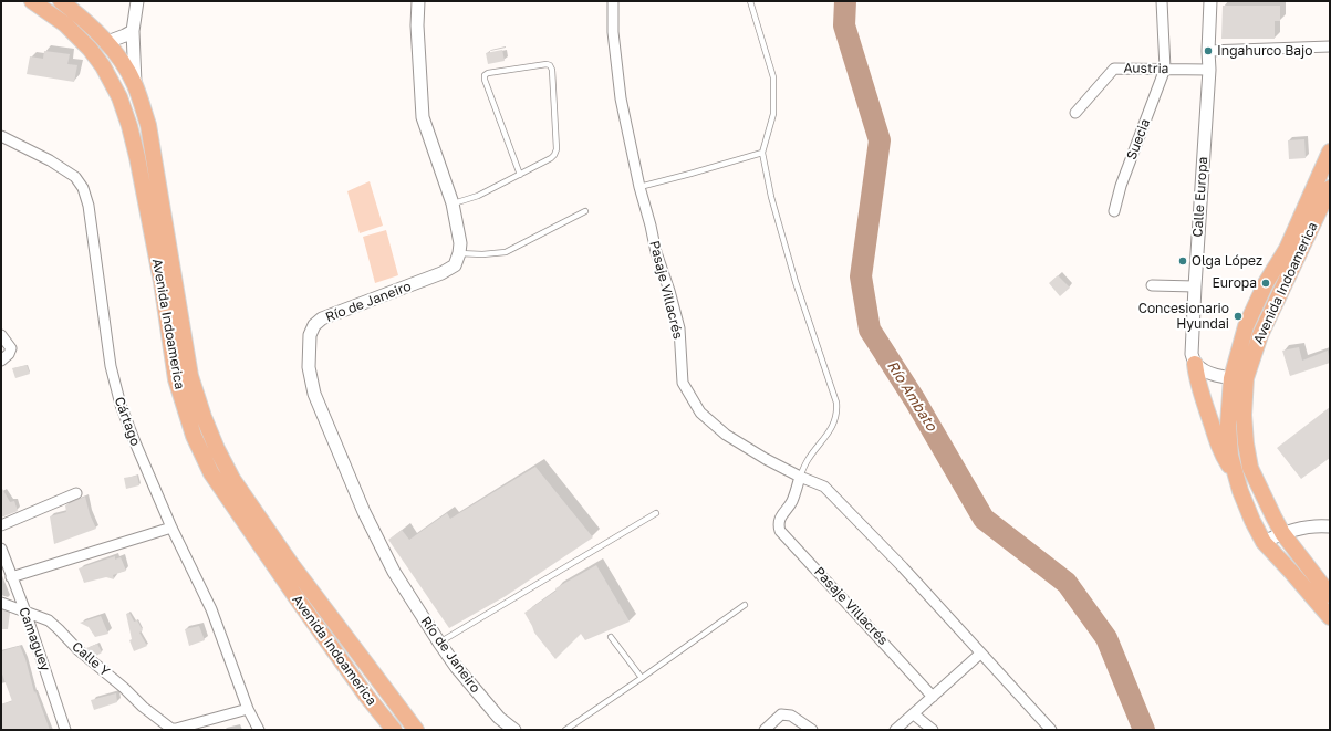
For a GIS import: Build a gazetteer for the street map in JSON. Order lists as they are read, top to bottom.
{
  "streets": {
    "main road": ["Avenida Indoamerica"],
    "street": [
      "Austria",
      "Suecia",
      "Calle Europa",
      "Pasaje Villacrés",
      "Río de Janeiro",
      "Cártago",
      "Camaguey",
      "Calle Y"
    ]
  },
  "crossings": [
    ["Austria", "Suecia"],
    ["Austria", "Calle Europa"],
    ["Camaguey", "Calle Y"]
  ],
  "water": ["Río Ambato"],
  "places": [
    "Ingahurco Bajo",
    "Olga López",
    "Europa",
    "Concesionario Hyundai"
  ]
}
